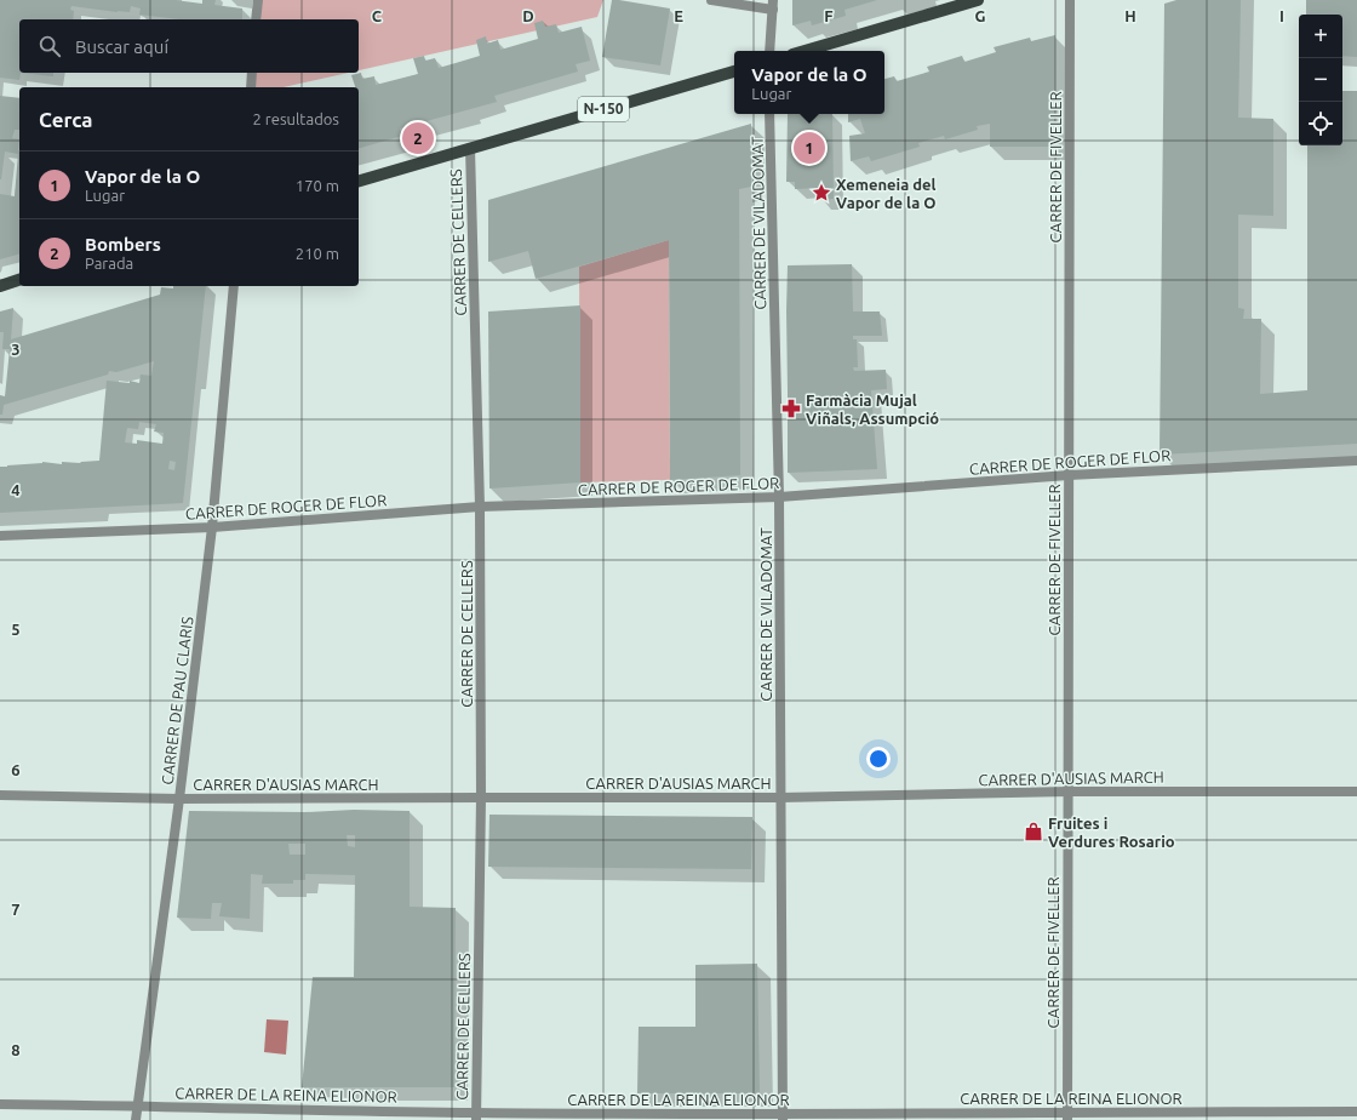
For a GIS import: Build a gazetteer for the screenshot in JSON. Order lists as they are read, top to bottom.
{
  "streets": {
    "main road": ["N-150"],
    "street": [
      "CARRER DE FIVELLER",
      "CARRER DE VILADOMAT",
      "CARRER DE CELLERS",
      "CARRER DE ROGER DE FLOR",
      "CARRER DE PAU CLARIS",
      "CARRER D'AUSIAS MARCH",
      "CARRER DE LA REINA ELIONOR"
    ]
  },
  "crossings": [
    ["N-150", "CARRER DE CELLERS"],
    ["CARRER DE FIVELLER", "CARRER DE ROGER DE FLOR"],
    ["CARRER DE FIVELLER", "CARRER D'AUSIAS MARCH"],
    ["CARRER DE FIVELLER", "CARRER DE LA REINA ELIONOR"],
    ["CARRER DE VILADOMAT", "CARRER DE ROGER DE FLOR"],
    ["CARRER DE VILADOMAT", "CARRER D'AUSIAS MARCH"],
    ["CARRER DE VILADOMAT", "CARRER DE LA REINA ELIONOR"],
    ["CARRER DE CELLERS", "CARRER DE ROGER DE FLOR"],
    ["CARRER DE CELLERS", "CARRER D'AUSIAS MARCH"],
    ["CARRER DE CELLERS", "CARRER DE LA REINA ELIONOR"],
    ["CARRER DE ROGER DE FLOR", "CARRER DE PAU CLARIS"],
    ["CARRER DE PAU CLARIS", "CARRER D'AUSIAS MARCH"],
    ["CARRER DE PAU CLARIS", "CARRER DE LA REINA ELIONOR"]
  ],
  "places": {
    "place": ["Xemeneia del Vapor de la O"],
    "pharmacy": ["Farmàcia Mujal Viñals, Assumpció"],
    "shop": ["Fruites i Verdures Rosario"]
  },
  "page": {
    "map_buttons": ["+", "−"],
    "search": "Buscar aquí",
    "popup": ["Vapor de la O", "Lugar"],
    "heading": ["Cerca", "2 resultados"],
    "pins": ["2", "1"],
    "list": [
      {
        "mark": "1",
        "name": "Vapor de la O",
        "note": "Lugar",
        "value": "170 m"
      },
      {
        "mark": "2",
        "name": "Bombers",
        "note": "Parada",
        "value": "210 m"
      }
    ]
  },
  "grid": {
    "columns": [
      "C",
      "D",
      "E",
      "F",
      "G",
      "H",
      "I"
    ],
    "rows": [
      "3",
      "4",
      "5",
      "6",
      "7",
      "8"
    ]
  }
}
